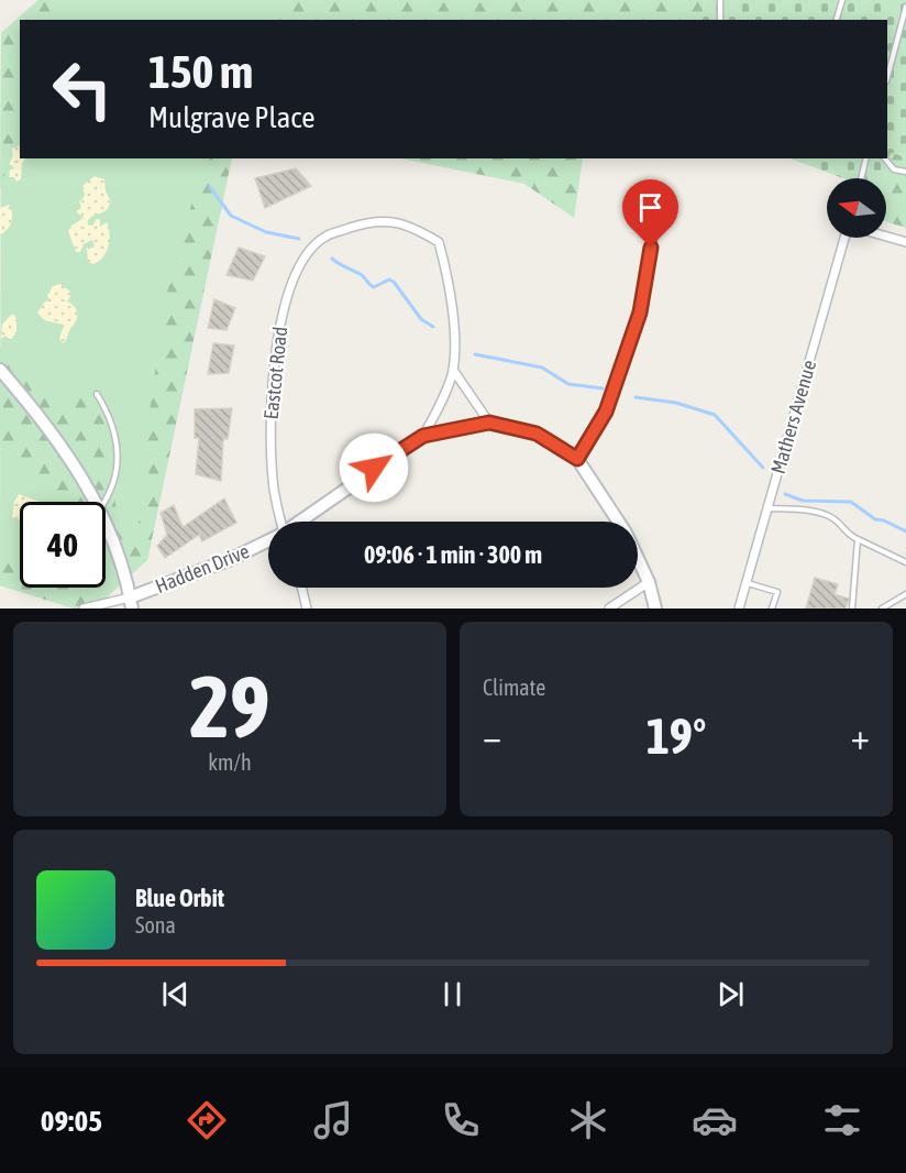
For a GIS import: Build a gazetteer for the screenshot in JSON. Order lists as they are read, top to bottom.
{
  "streets": {
    "street": ["Eastcot Road", "Mathers Avenue", "Hadden Drive"]
  },
  "crossings": [
    ["Eastcot Road", "Hadden Drive"]
  ],
  "north": "left",
  "page": {
    "turn": ["150 m", "Mulgrave Place"],
    "limit": "40",
    "trip": "09:06 · 1 min · 300 m",
    "tile": [
      ["29", "km/h"],
      "Climate"
    ],
    "heat": ["−", "19°", "+"],
    "song": ["Blue Orbit", "Sona"],
    "tabs": "09:05"
  }
}
